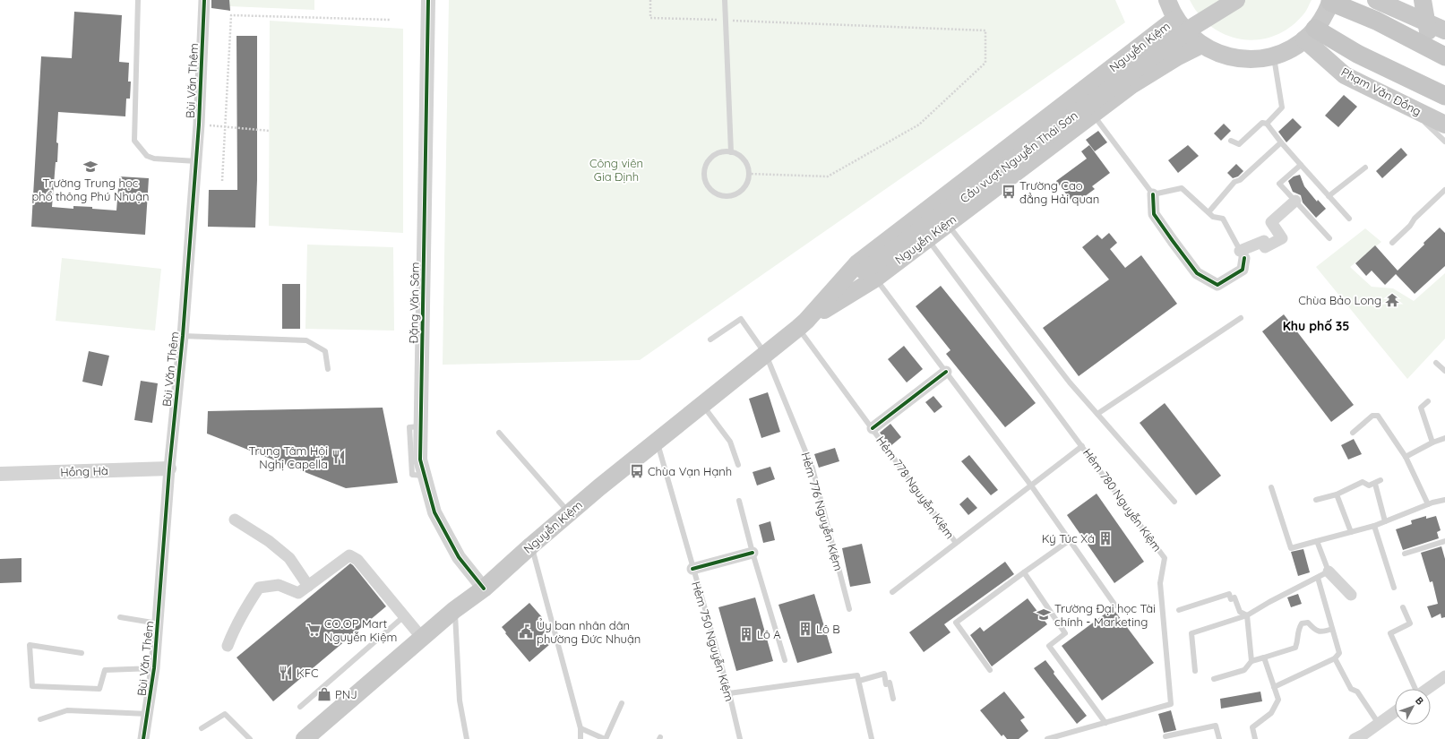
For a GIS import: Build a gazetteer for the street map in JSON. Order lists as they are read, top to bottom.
{
  "streets": {
    "highway": ["Phạm Văn Đồng"],
    "main road": ["Nguyễn Kiệm", "Cầu vượt Nguyễn Thái Sơn"],
    "street": ["Bùi Văn Thêm", "Đặng Văn Sâm", "Hồng Hà"],
    "lane": [
      "Hẻm 778 Nguyễn Kiệm",
      "Hẻm 780 Nguyễn Kiệm",
      "Hẻm 776 Nguyễn Kiệm",
      "Hẻm 750 Nguyễn Kiệm"
    ]
  },
  "crossings": [
    ["Nguyễn Kiệm", "Cầu vượt Nguyễn Thái Sơn"],
    ["Nguyễn Kiệm", "Đặng Văn Sâm"],
    ["Nguyễn Kiệm", "Hẻm 778 Nguyễn Kiệm"],
    ["Nguyễn Kiệm", "Hẻm 780 Nguyễn Kiệm"],
    ["Nguyễn Kiệm", "Hẻm 776 Nguyễn Kiệm"],
    ["Nguyễn Kiệm", "Hẻm 750 Nguyễn Kiệm"],
    ["Bùi Văn Thêm", "Hồng Hà"],
    ["Cầu vượt Nguyễn Thái Sơn", "Hẻm 778 Nguyễn Kiệm"],
    ["Hẻm 778 Nguyễn Kiệm", "Hẻm 780 Nguyễn Kiệm"]
  ],
  "districts": ["Khu phố 35"],
  "parks": ["Công viên Gia Định"],
  "places": {
    "school or university": ["Trường Trung học phổ thông Phú Nhuận", "Trường Đại học Tài chính - Marketing"],
    "bus stop": ["Trường Cao đẳng Hải quan", "Chùa Vạn Hạnh"],
    "temple": ["Chùa Bảo Long"],
    "restaurant": ["Trung Tâm Hội Nghị Capella", "KFC"],
    "building": ["Ký Túc Xá", "Lô B", "Lô A"],
    "supermarket": ["CO.OP Mart Nguyễn Kiệm"],
    "public building": ["Ủy ban nhân dân phường Đức Nhuận"],
    "shop": ["PNJ"]
  },
  "north": "top right"
}
